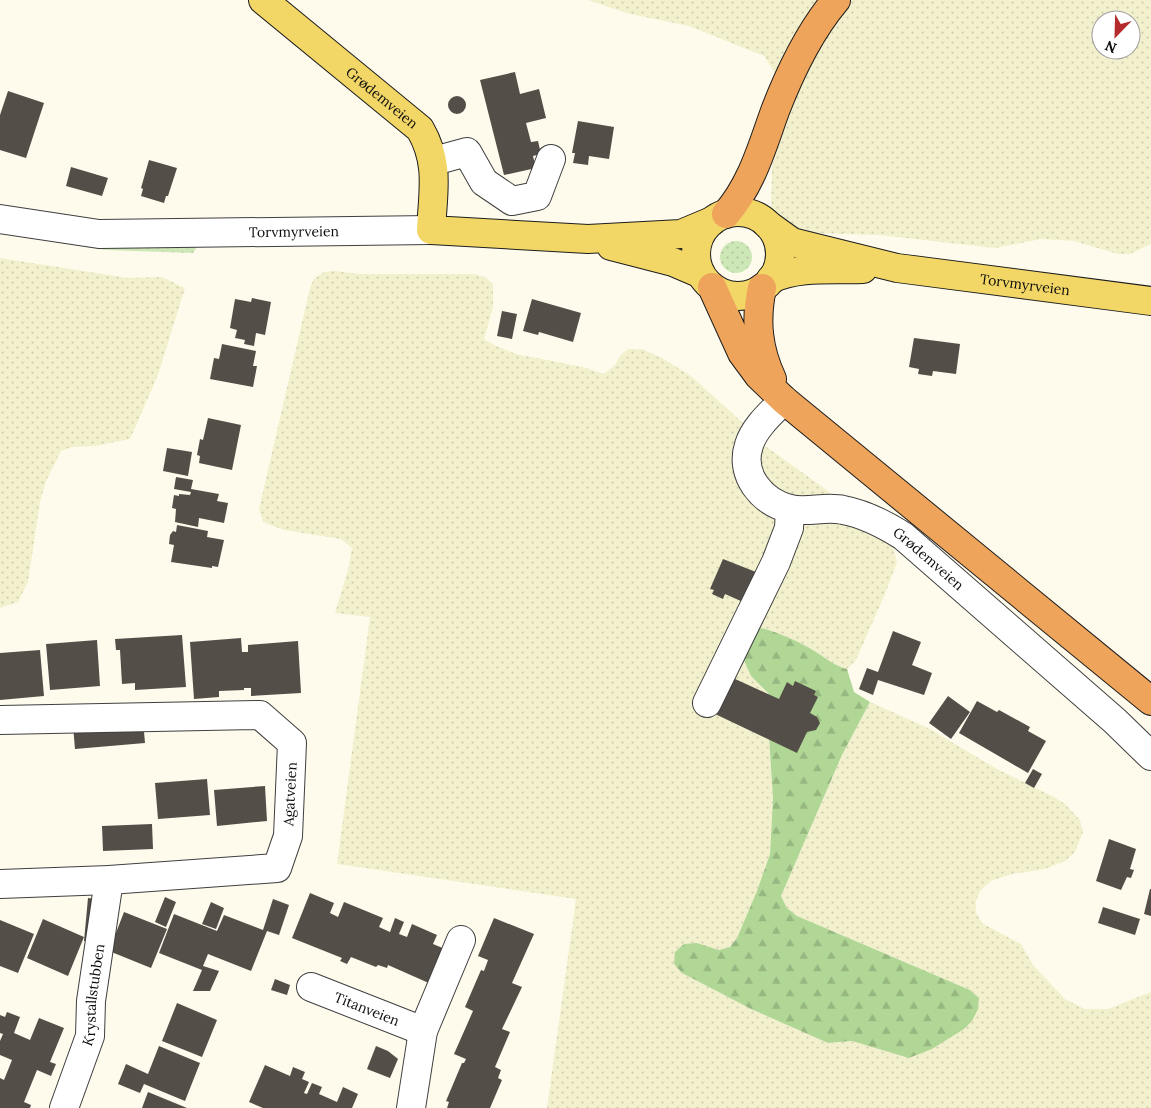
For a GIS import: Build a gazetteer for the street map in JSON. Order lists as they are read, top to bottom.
{
  "streets": {
    "main road": ["Grødemveien", "Torvmyrveien"],
    "street": ["Agatveien", "Krystallstubben", "Titanveien"]
  },
  "crossings": [
    ["Grødemveien", "Torvmyrveien"],
    ["Agatveien", "Krystallstubben"]
  ],
  "north": "bottom left"
}
